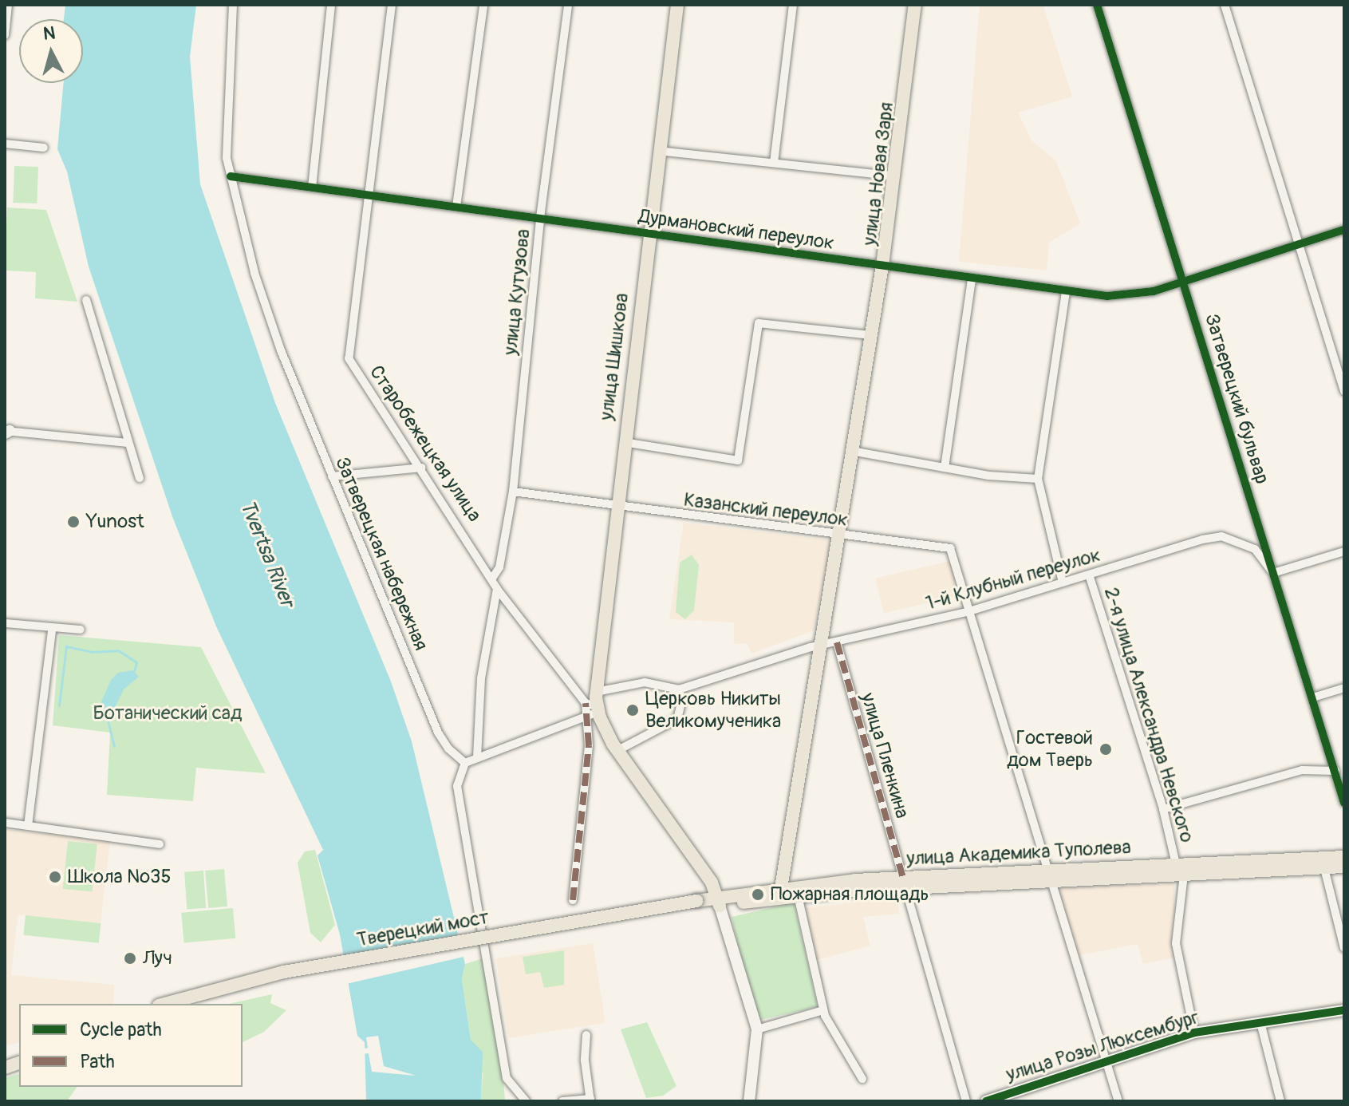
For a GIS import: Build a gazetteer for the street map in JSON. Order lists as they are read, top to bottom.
{
  "streets": {
    "main road": [
      "улица Новая Заря",
      "улица Шишкова",
      "Старобежецкая улица",
      "улица Академика Туполева",
      "Тверецкий мост"
    ],
    "street": [
      "Дурмановский переулок",
      "улица Кутузова",
      "Затверецкий бульвар",
      "Казанский переулок",
      "Затверецкая набережная",
      "1-й Клубный переулок",
      "2-я улица Александра Невского",
      "улица Пленкина",
      "улица Розы Люксембург"
    ]
  },
  "crossings": [
    ["улица Новая Заря", "Дурмановский переулок"],
    ["улица Новая Заря", "Казанский переулок"],
    ["улица Новая Заря", "1-й Клубный переулок"],
    ["улица Новая Заря", "улица Академика Туполева"],
    ["Дурмановский переулок", "улица Кутузова"],
    ["Дурмановский переулок", "улица Шишкова"],
    ["Дурмановский переулок", "Затверецкий бульвар"],
    ["Дурмановский переулок", "Старобежецкая улица"],
    ["Дурмановский переулок", "Затверецкая набережная"],
    ["улица Кутузова", "Старобежецкая улица"],
    ["улица Кутузова", "Казанский переулок"],
    ["улица Шишкова", "Старобежецкая улица"],
    ["улица Шишкова", "Казанский переулок"],
    ["улица Шишкова", "1-й Клубный переулок"],
    ["Затверецкий бульвар", "1-й Клубный переулок"],
    ["Старобежецкая улица", "улица Академика Туполева"],
    ["Казанский переулок", "1-й Клубный переулок"],
    ["1-й Клубный переулок", "2-я улица Александра Невского"],
    ["1-й Клубный переулок", "улица Пленкина"],
    ["2-я улица Александра Невского", "улица Академика Туполева"],
    ["2-я улица Александра Невского", "улица Розы Люксембург"],
    ["улица Пленкина", "улица Академика Туполева"],
    ["улица Академика Туполева", "Тверецкий мост"]
  ],
  "water": ["Tvertsa River"],
  "parks": ["Ботанический сад"],
  "places": [
    "Yunost",
    "Церковь Никиты Великомученика",
    "Гостевой дом Тверь",
    "Школа №35",
    "Пожарная площадь",
    "Луч"
  ],
  "legend": ["Cycle path", "Path"],
  "north": "top"
}
